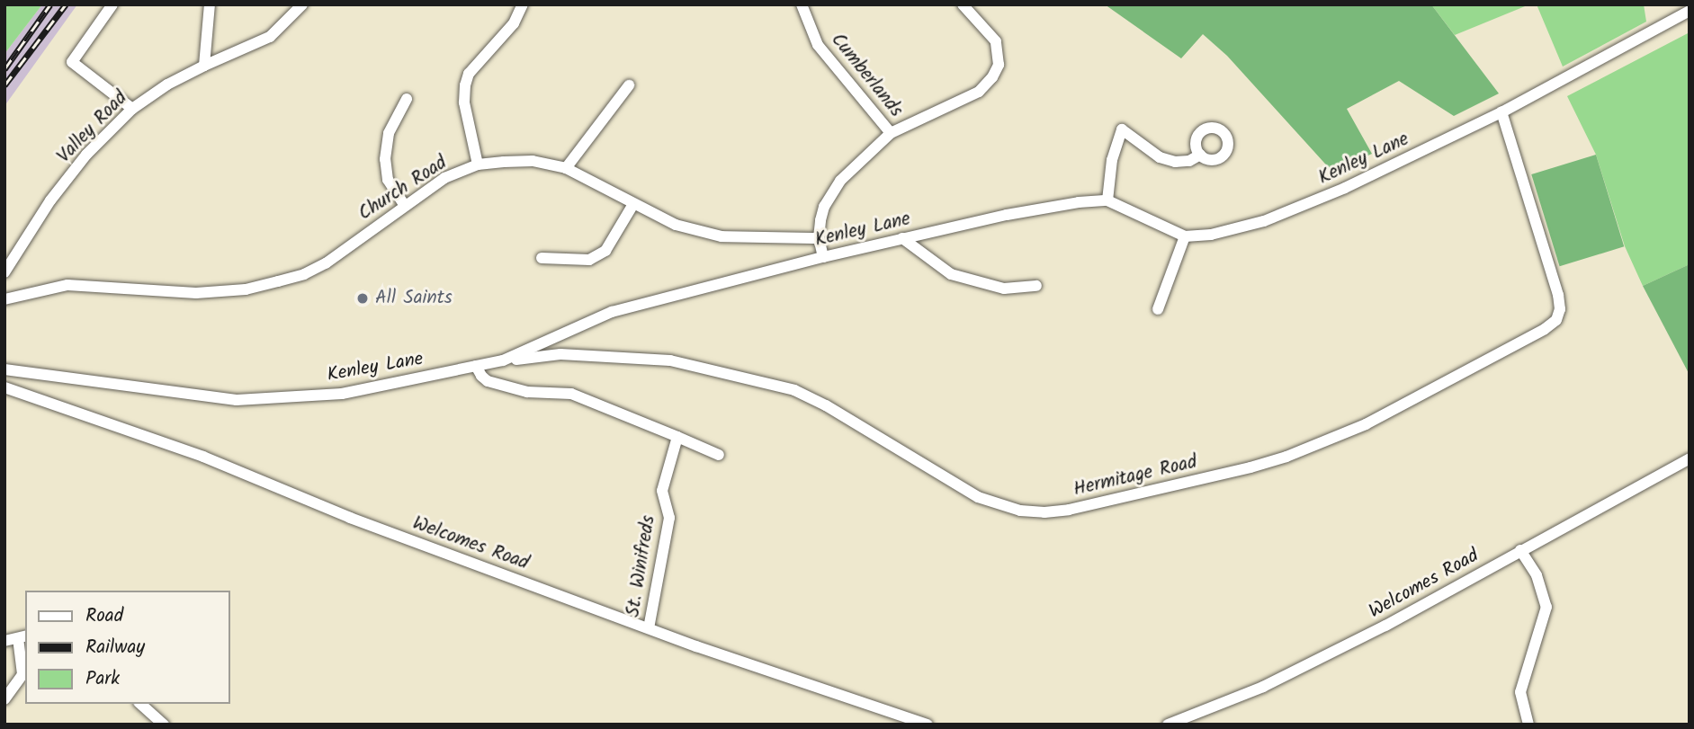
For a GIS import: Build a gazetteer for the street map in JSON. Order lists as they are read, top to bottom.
{
  "streets": {
    "street": [
      "Cumberlands",
      "Valley Road",
      "Kenley Lane",
      "Church Road",
      "Hermitage Road",
      "Welcomes Road",
      "St. Winifreds"
    ]
  },
  "crossings": [
    ["Cumberlands", "Kenley Lane"],
    ["Cumberlands", "Church Road"],
    ["Kenley Lane", "Hermitage Road"],
    ["Welcomes Road", "St. Winifreds"]
  ],
  "places": ["All Saints"],
  "legend": ["Road", "Railway", "Park"]
}
